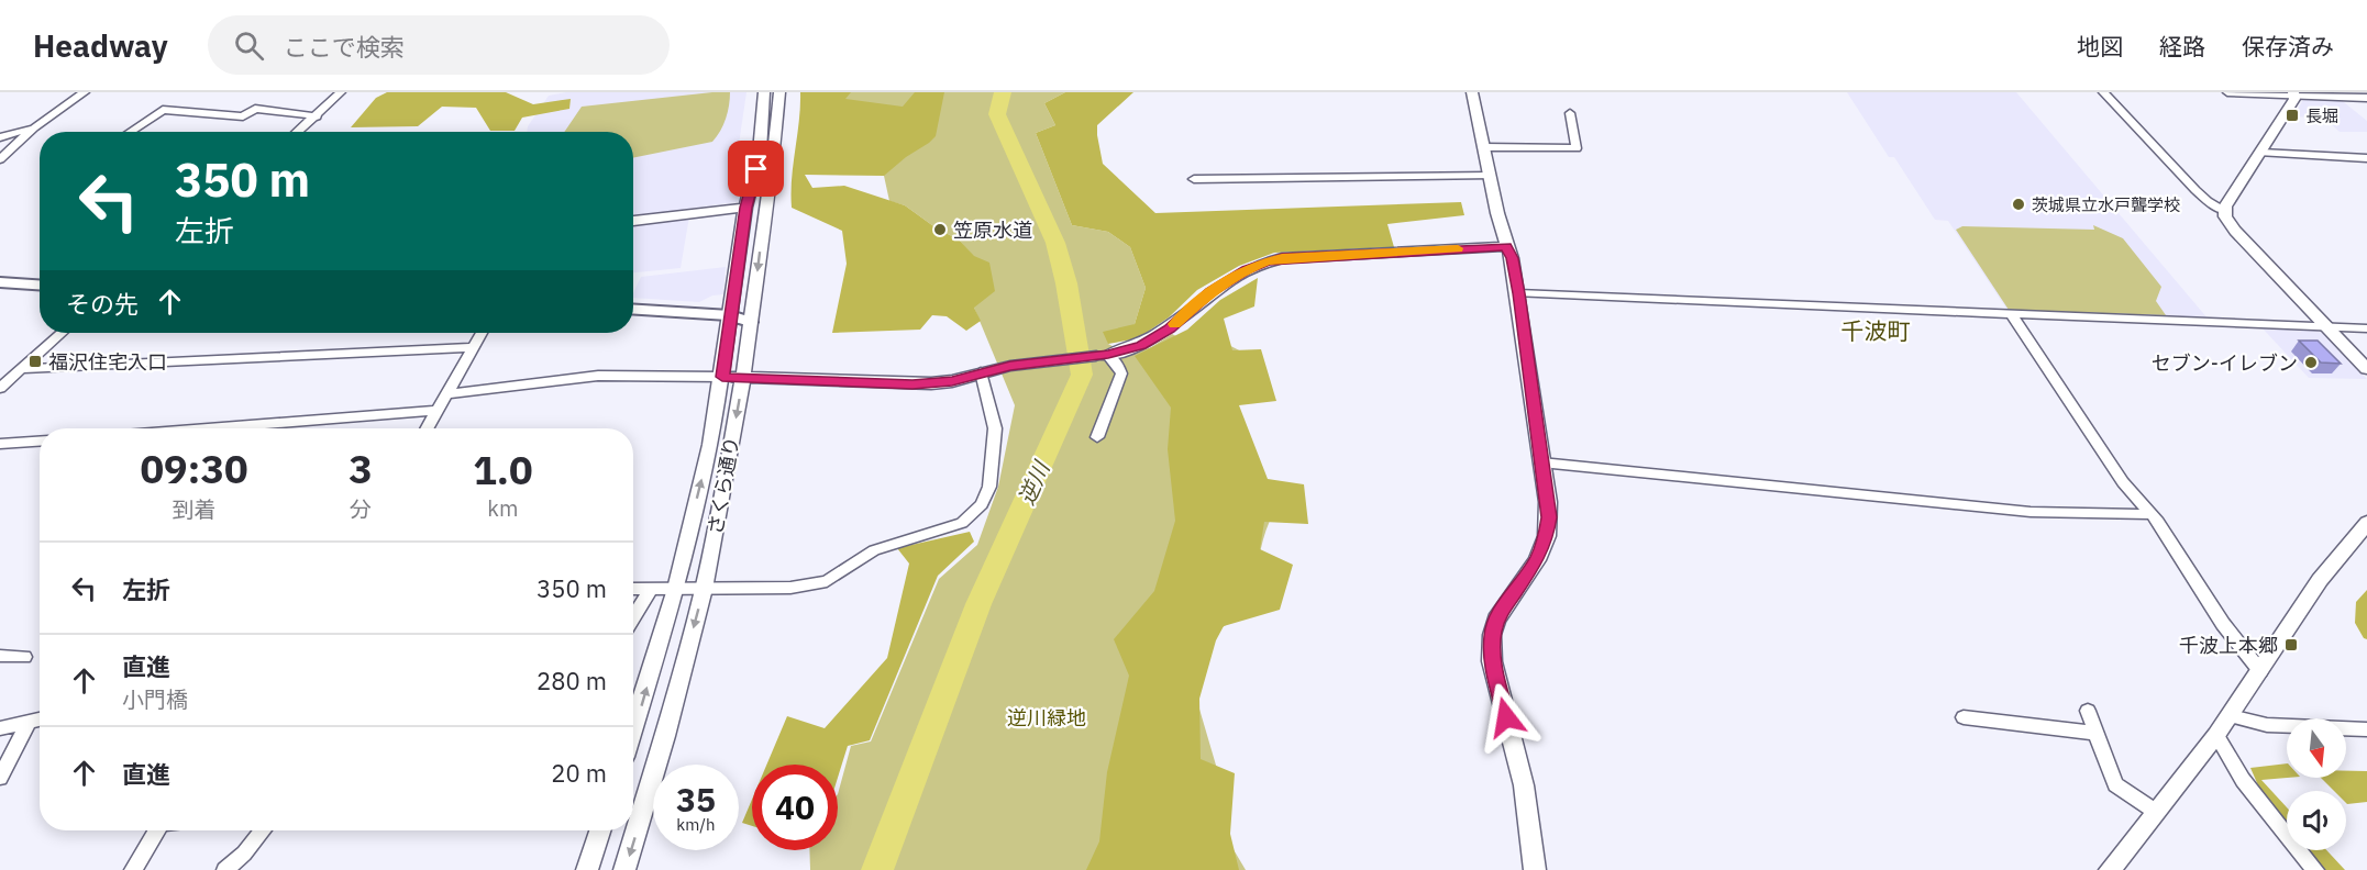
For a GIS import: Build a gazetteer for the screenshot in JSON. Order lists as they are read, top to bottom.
{
  "streets": {
    "street": ["さくら通り"]
  },
  "districts": ["千波町"],
  "water": ["逆川"],
  "parks": ["逆川緑地"],
  "places": {
    "transit": ["長堀", "福沢住宅入口", "千波上本郷"],
    "other": ["茨城県立水戸聾学校", "笠原水道", "セブン-イレブン"]
  },
  "north": "bottom",
  "page": {
    "header": "Headway",
    "search": "ここで検索",
    "nav": ["地図", "経路", "保存済み"],
    "turn": ["350 m", "左折"],
    "then": "その先",
    "eta": [
      "09:30",
      "到着",
      "3",
      "分",
      "1.0",
      "km"
    ],
    "list": [
      {
        "name": "左折",
        "value": "350 m"
      },
      {
        "name": "直進",
        "note": "小門橋",
        "value": "280 m"
      },
      {
        "name": "直進",
        "value": "20 m"
      }
    ],
    "speed": "35 km/h",
    "limit": "40"
  }
}
